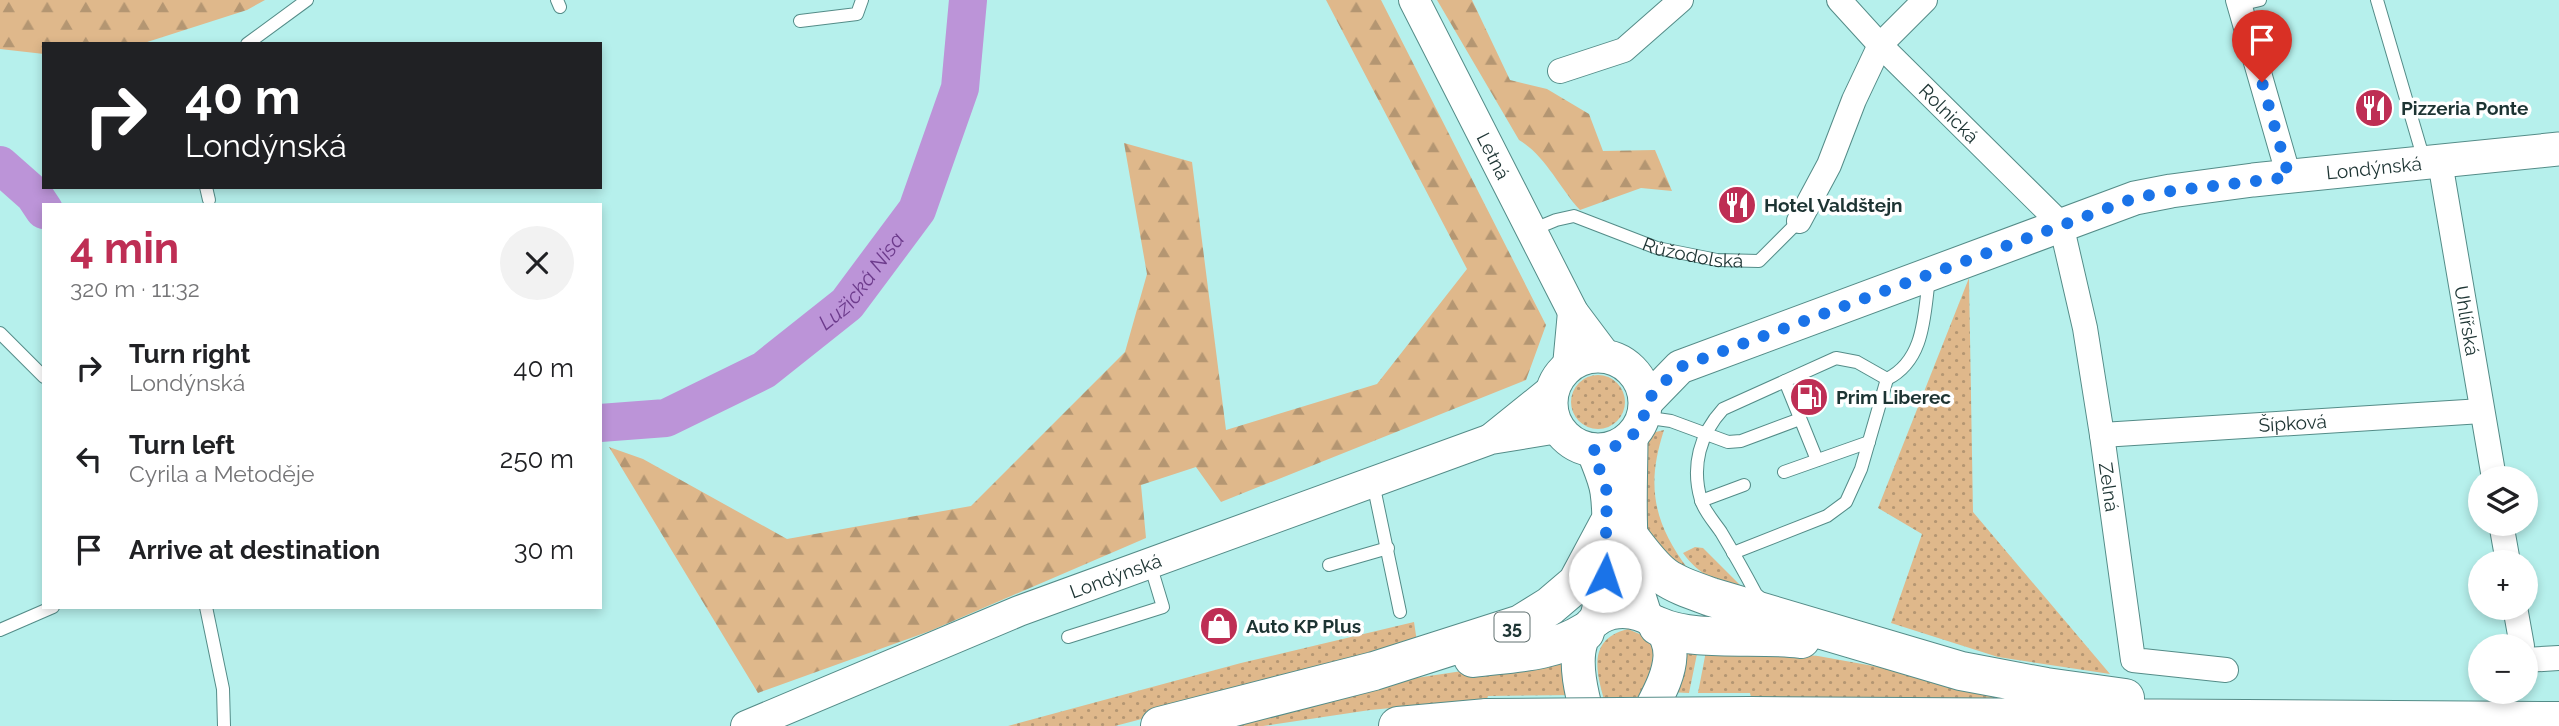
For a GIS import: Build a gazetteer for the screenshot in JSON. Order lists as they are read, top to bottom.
{
  "streets": {
    "highway": ["35"],
    "main road": ["Londýnská"],
    "street": [
      "Rolnická",
      "Letná",
      "Růžodolská",
      "Uhlířská",
      "Šípková",
      "Zelná"
    ]
  },
  "crossings": [
    ["Rolnická", "Londýnská"],
    ["Rolnická", "Růžodolská"],
    ["Rolnická", "Zelná"],
    ["Letná", "Londýnská"],
    ["Letná", "Růžodolská"],
    ["Londýnská", "Uhlířská"],
    ["Londýnská", "Zelná"],
    ["Uhlířská", "Šípková"],
    ["Šípková", "Zelná"]
  ],
  "water": ["Lužická Nisa"],
  "places": {
    "restaurant": ["Pizzeria Ponte", "Hotel Valdštejn"],
    "fuel station": ["Prim Liberec"],
    "shop": ["Auto KP Plus"]
  },
  "page": {
    "turn": ["40 m", "Londýnská"],
    "heading": ["4 min", "320 m · 11:32"],
    "list": [
      {
        "name": "Turn right",
        "note": "Londýnská",
        "value": "40 m"
      },
      {
        "name": "Turn left",
        "note": "Cyrila a Metoděje",
        "value": "250 m"
      },
      {
        "name": "Arrive at destination",
        "value": "30 m"
      }
    ],
    "map_buttons": ["+", "−"]
  }
}
